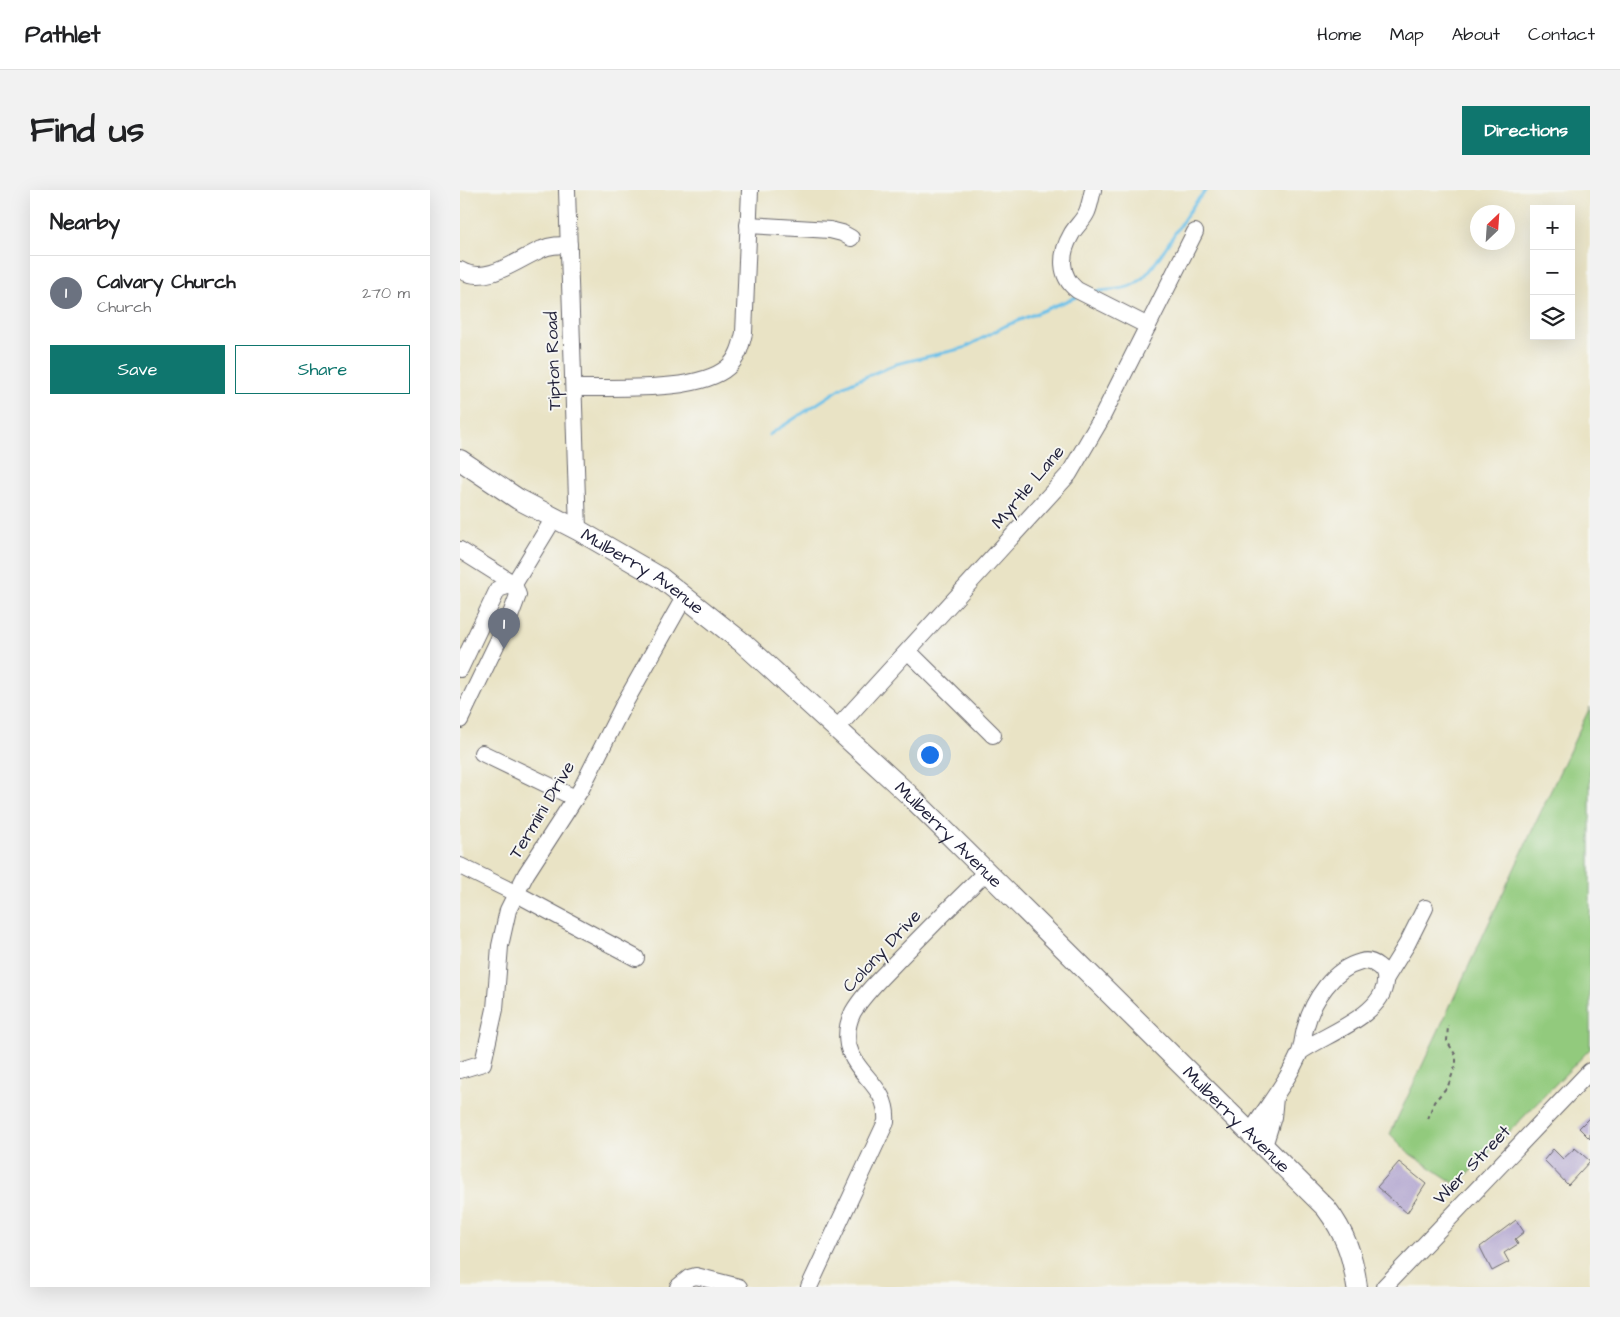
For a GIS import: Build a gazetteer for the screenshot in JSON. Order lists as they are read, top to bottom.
{
  "streets": {
    "main road": ["Mulberry Avenue"],
    "street": [
      "Tipton Road",
      "Myrtle Lane",
      "Termini Drive",
      "Colony Drive",
      "Wier Street"
    ]
  },
  "crossings": [
    ["Tipton Road", "Mulberry Avenue"],
    ["Myrtle Lane", "Mulberry Avenue"],
    ["Mulberry Avenue", "Termini Drive"],
    ["Mulberry Avenue", "Colony Drive"]
  ],
  "north": "top right",
  "page": {
    "header": "Pathlet",
    "nav": [
      "Home",
      "Map",
      "About",
      "Contact"
    ],
    "title": "Find us",
    "buttons": [
      "Directions",
      ["Save", "Share"]
    ],
    "heading": "Nearby",
    "map_buttons": ["+", "−"],
    "list": [
      {
        "mark": "1",
        "name": "Calvary Church",
        "note": "Church",
        "value": "270 m"
      }
    ],
    "pins": "1"
  }
}
